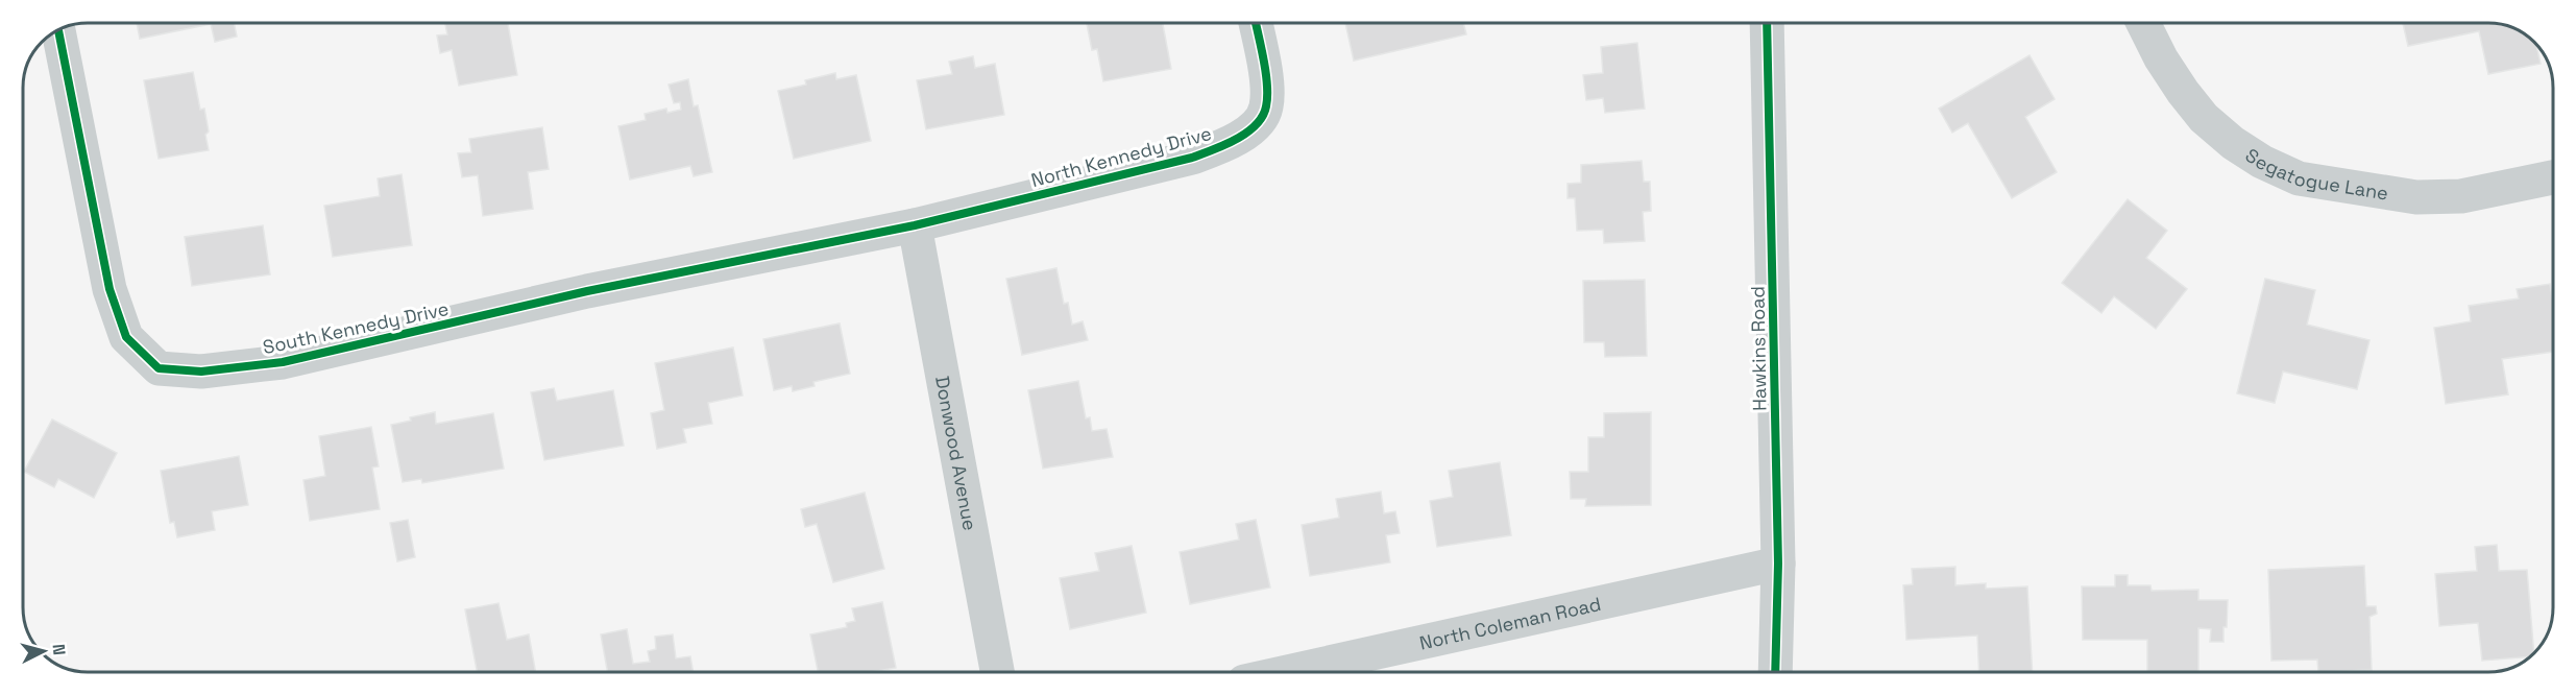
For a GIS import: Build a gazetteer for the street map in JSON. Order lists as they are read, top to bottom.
{
  "streets": {
    "street": [
      "North Kennedy Drive",
      "Segatogue Lane",
      "South Kennedy Drive",
      "Hawkins Road",
      "Donwood Avenue",
      "North Coleman Road"
    ]
  },
  "crossings": [
    ["North Kennedy Drive", "South Kennedy Drive"],
    ["North Kennedy Drive", "Donwood Avenue"],
    ["South Kennedy Drive", "Donwood Avenue"],
    ["Hawkins Road", "North Coleman Road"]
  ],
  "north": "right"
}
